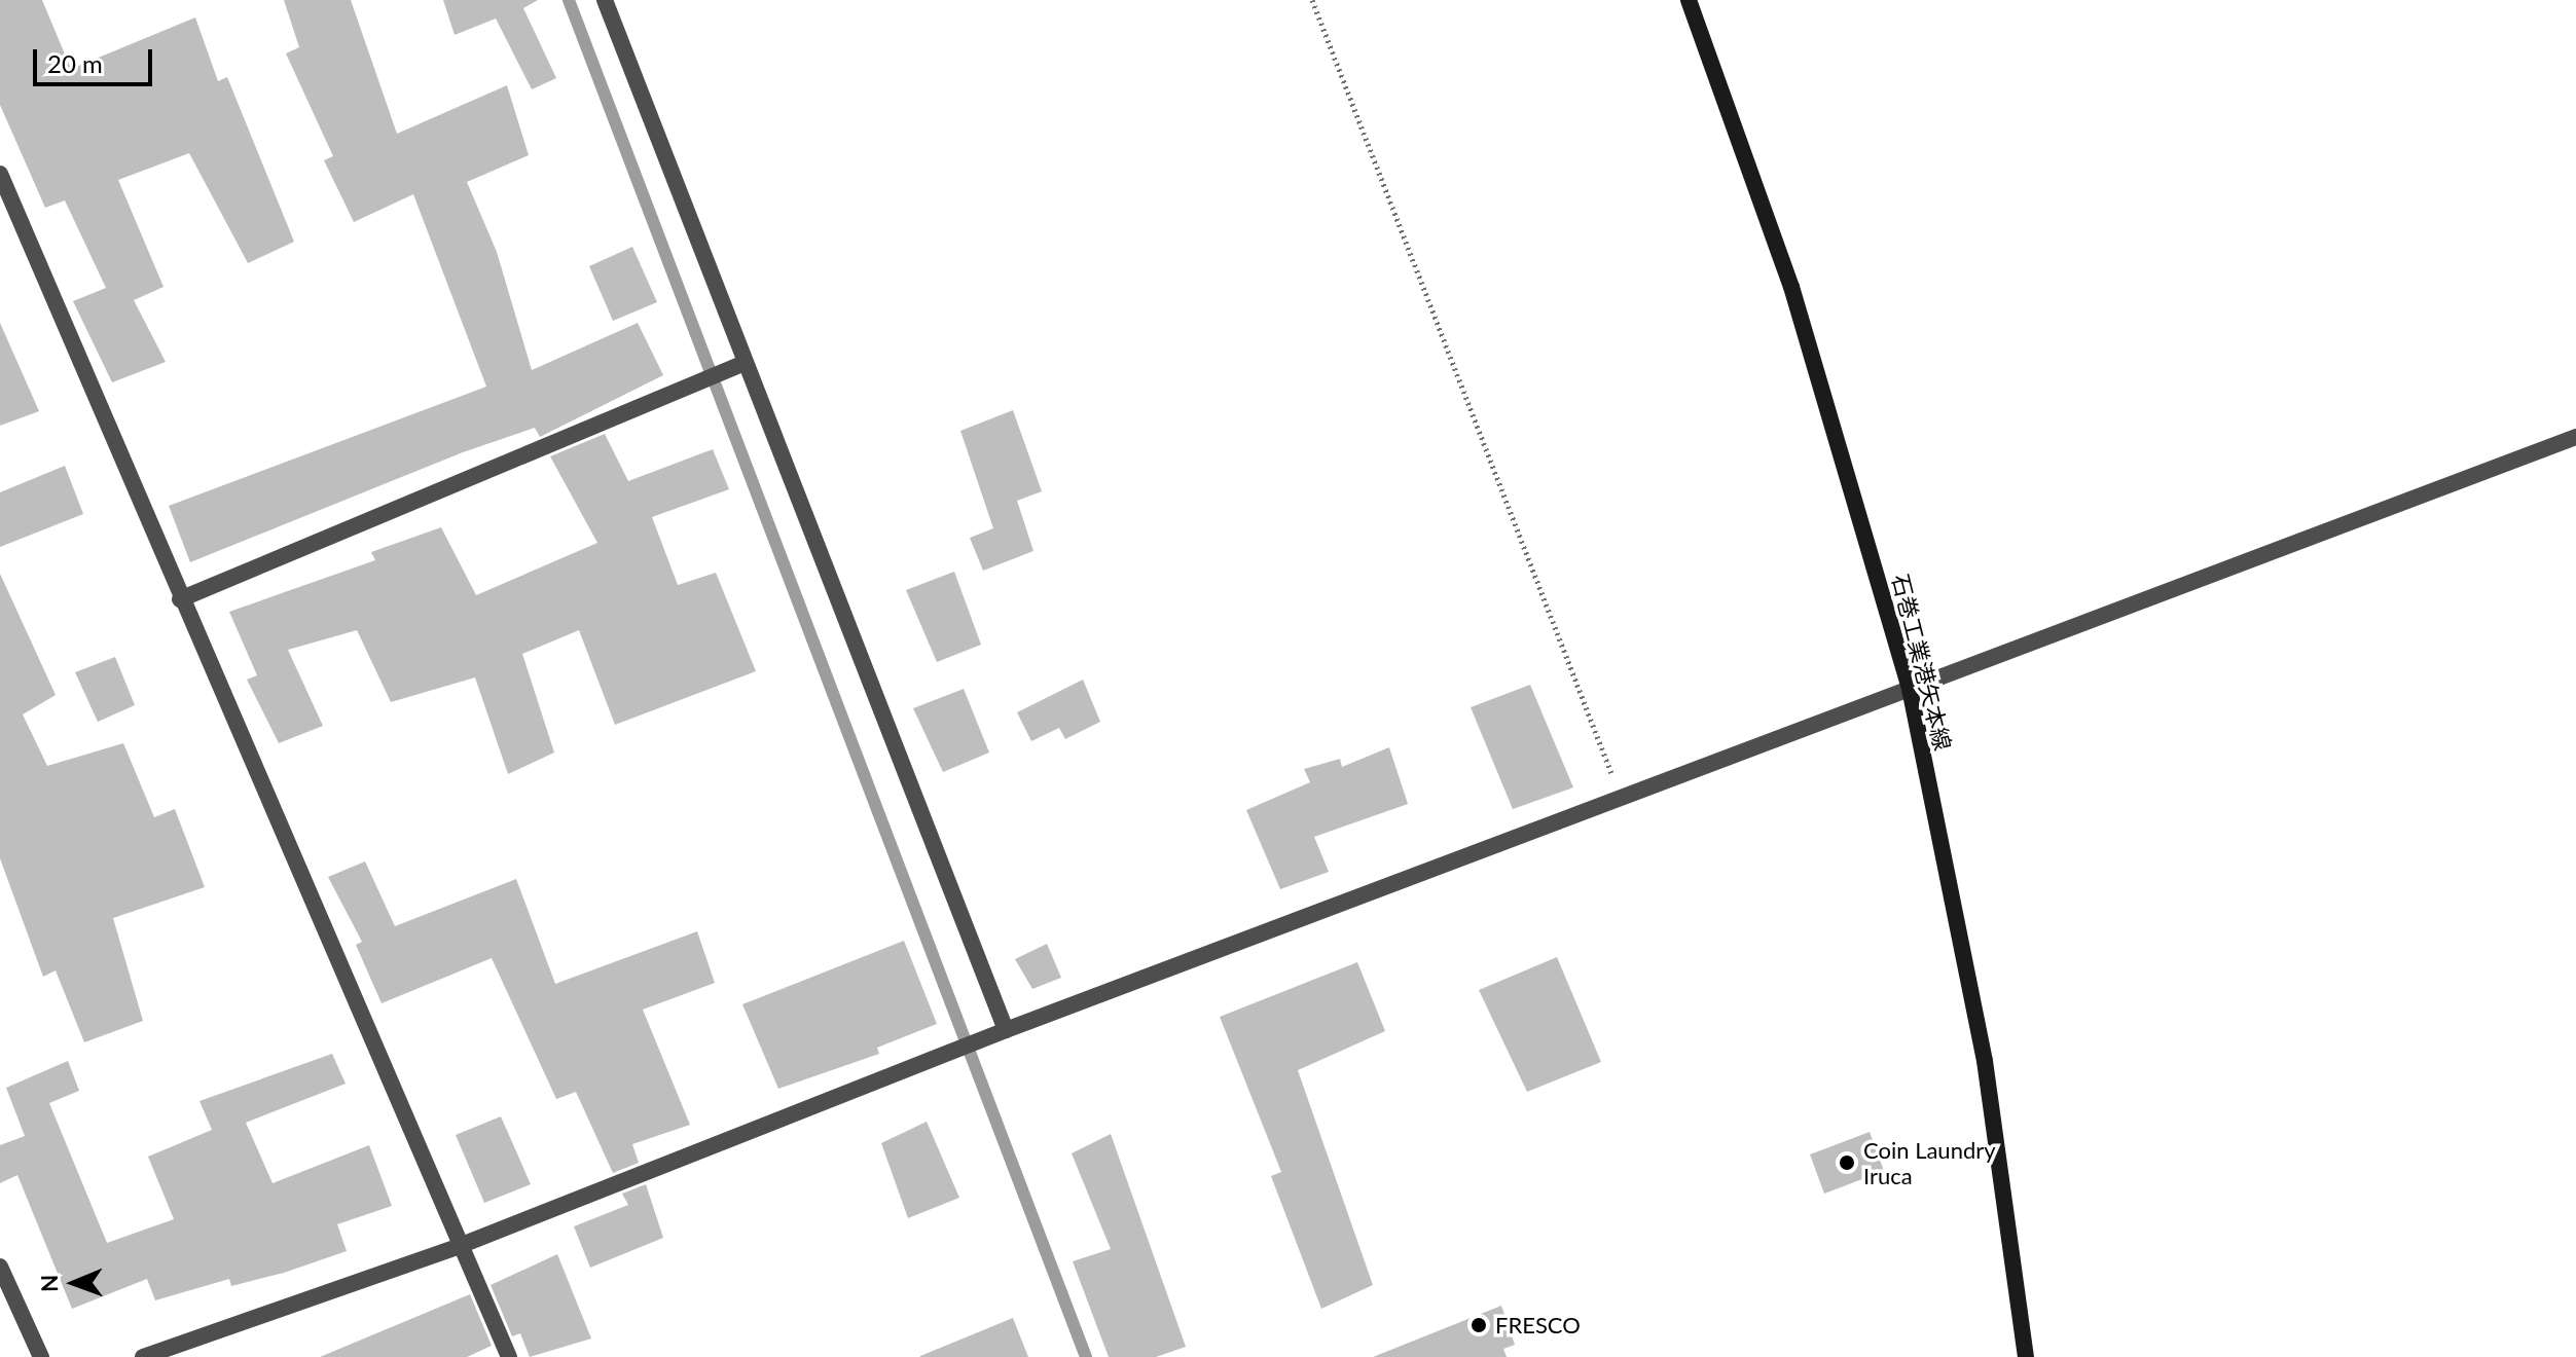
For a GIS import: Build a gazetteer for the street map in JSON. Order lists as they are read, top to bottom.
{
  "streets": {
    "main road": ["石巻工業港矢本線"]
  },
  "places": ["Coin Laundry Iruca", "FRESCO"],
  "scale_bar": "20 m",
  "north": "left"
}
